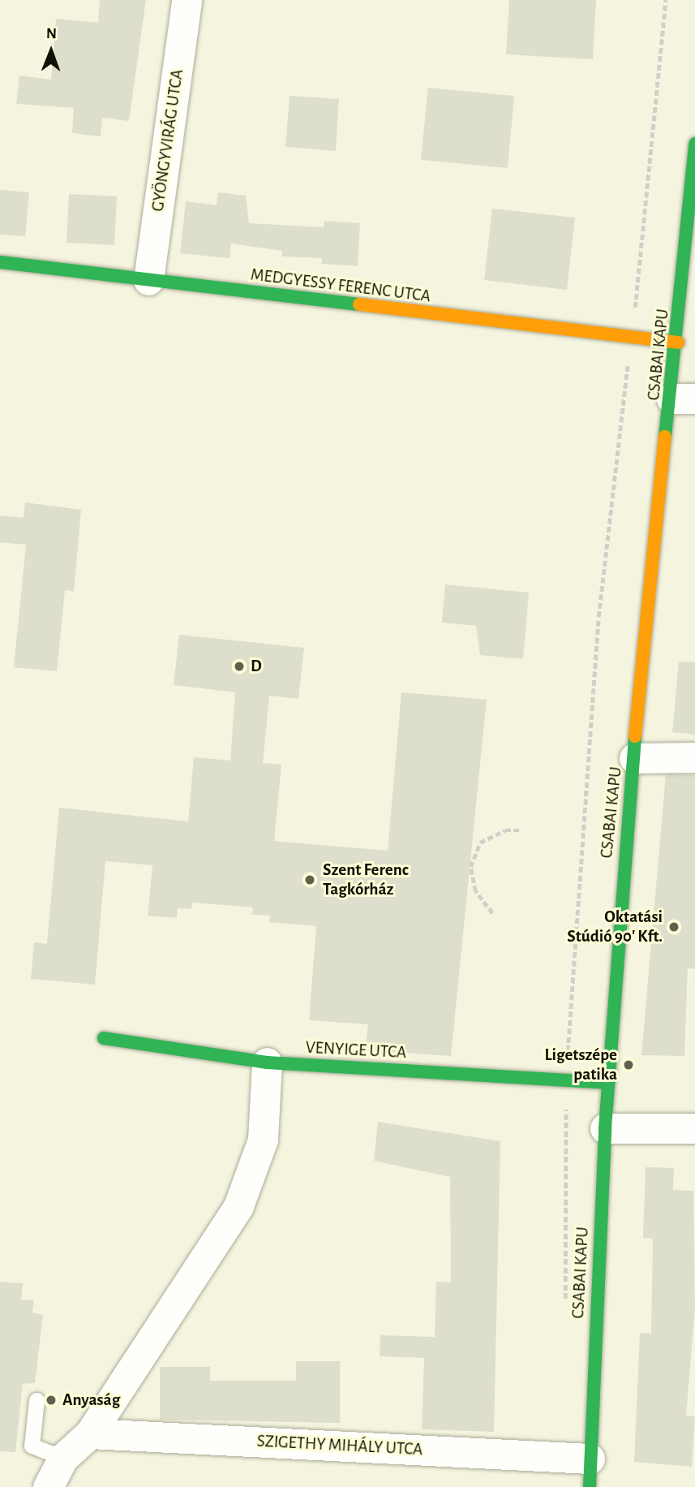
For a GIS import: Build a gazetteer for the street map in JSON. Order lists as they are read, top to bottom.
{
  "streets": {
    "street": [
      "GYÖNGYVIRÁG UTCA",
      "MEDGYESSY FERENC UTCA",
      "CSABAI KAPU",
      "VENYIGE UTCA",
      "SZIGETHY MIHÁLY UTCA"
    ]
  },
  "crossings": [
    ["GYÖNGYVIRÁG UTCA", "MEDGYESSY FERENC UTCA"],
    ["MEDGYESSY FERENC UTCA", "CSABAI KAPU"],
    ["CSABAI KAPU", "VENYIGE UTCA"],
    ["CSABAI KAPU", "SZIGETHY MIHÁLY UTCA"]
  ],
  "places": [
    "D",
    "Szent Ferenc Tagkórház",
    "Oktatási Stúdió 90' Kft.",
    "Ligetszépe patika",
    "Anyaság"
  ],
  "north": "top"
}
